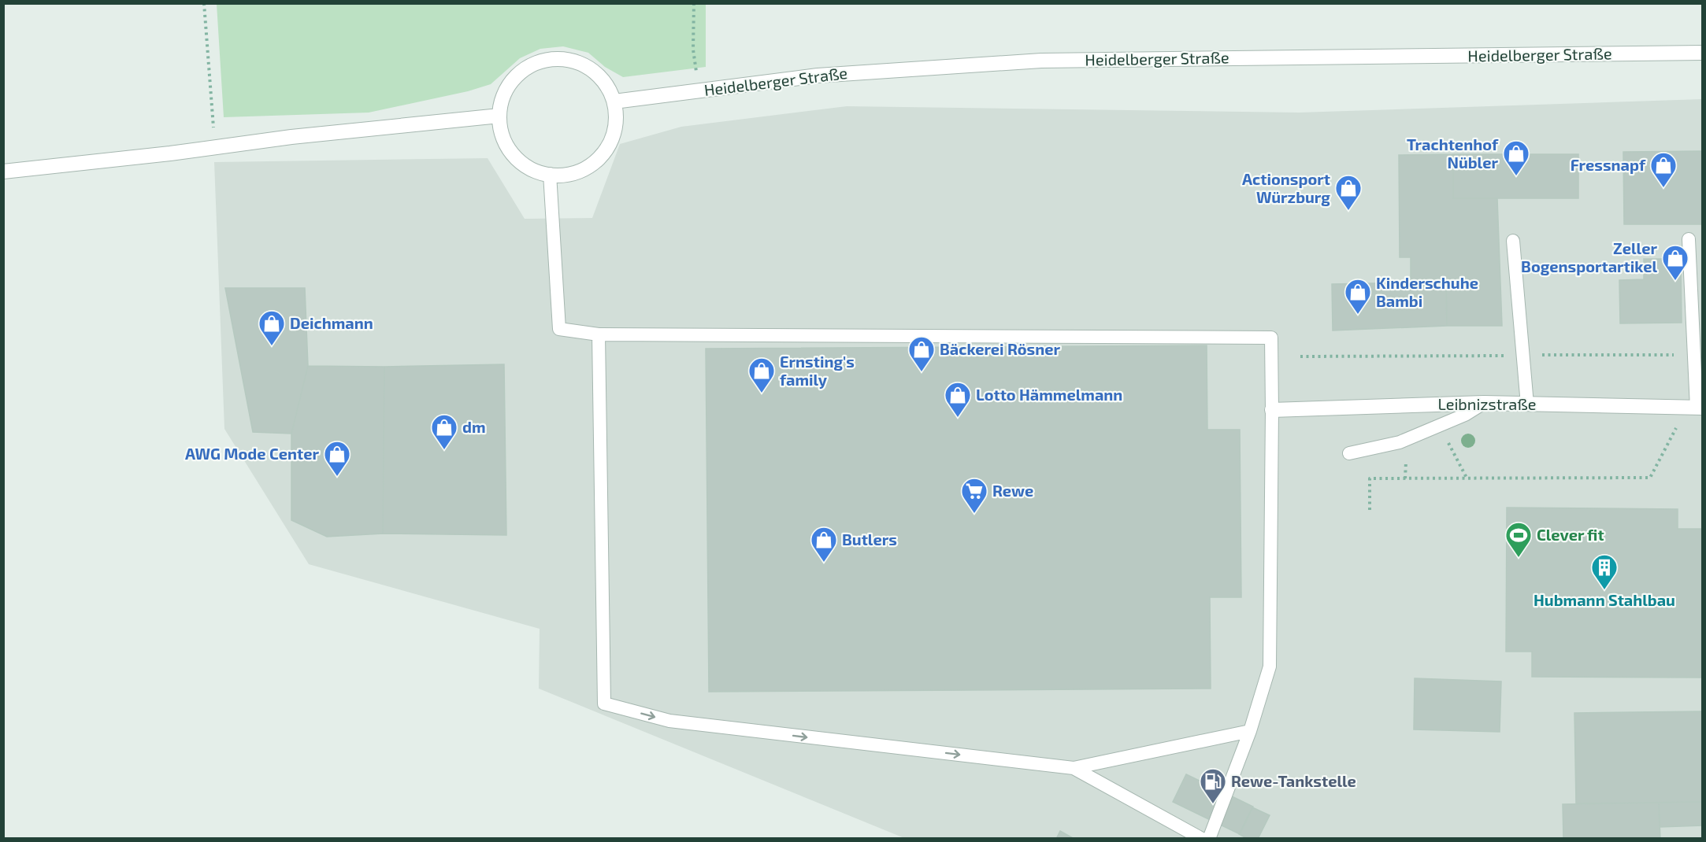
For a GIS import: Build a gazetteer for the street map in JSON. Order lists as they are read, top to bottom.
{
  "streets": {
    "street": ["Heidelberger Straße", "Leibnizstraße"]
  },
  "places": {
    "shop": [
      "Trachtenhof Nübler",
      "Fressnapf",
      "Actionsport Würzburg",
      "Zeller Bogensportartikel",
      "Kinderschuhe Bambi",
      "Deichmann",
      "Bäckerei Rösner",
      "Ernsting's family",
      "Lotto Hämmelmann",
      "dm",
      "AWG Mode Center",
      "Butlers"
    ],
    "supermarket": ["Rewe"],
    "sports": ["Clever fit"],
    "building": ["Hubmann Stahlbau"],
    "fuel station": ["Rewe-Tankstelle"]
  }
}
